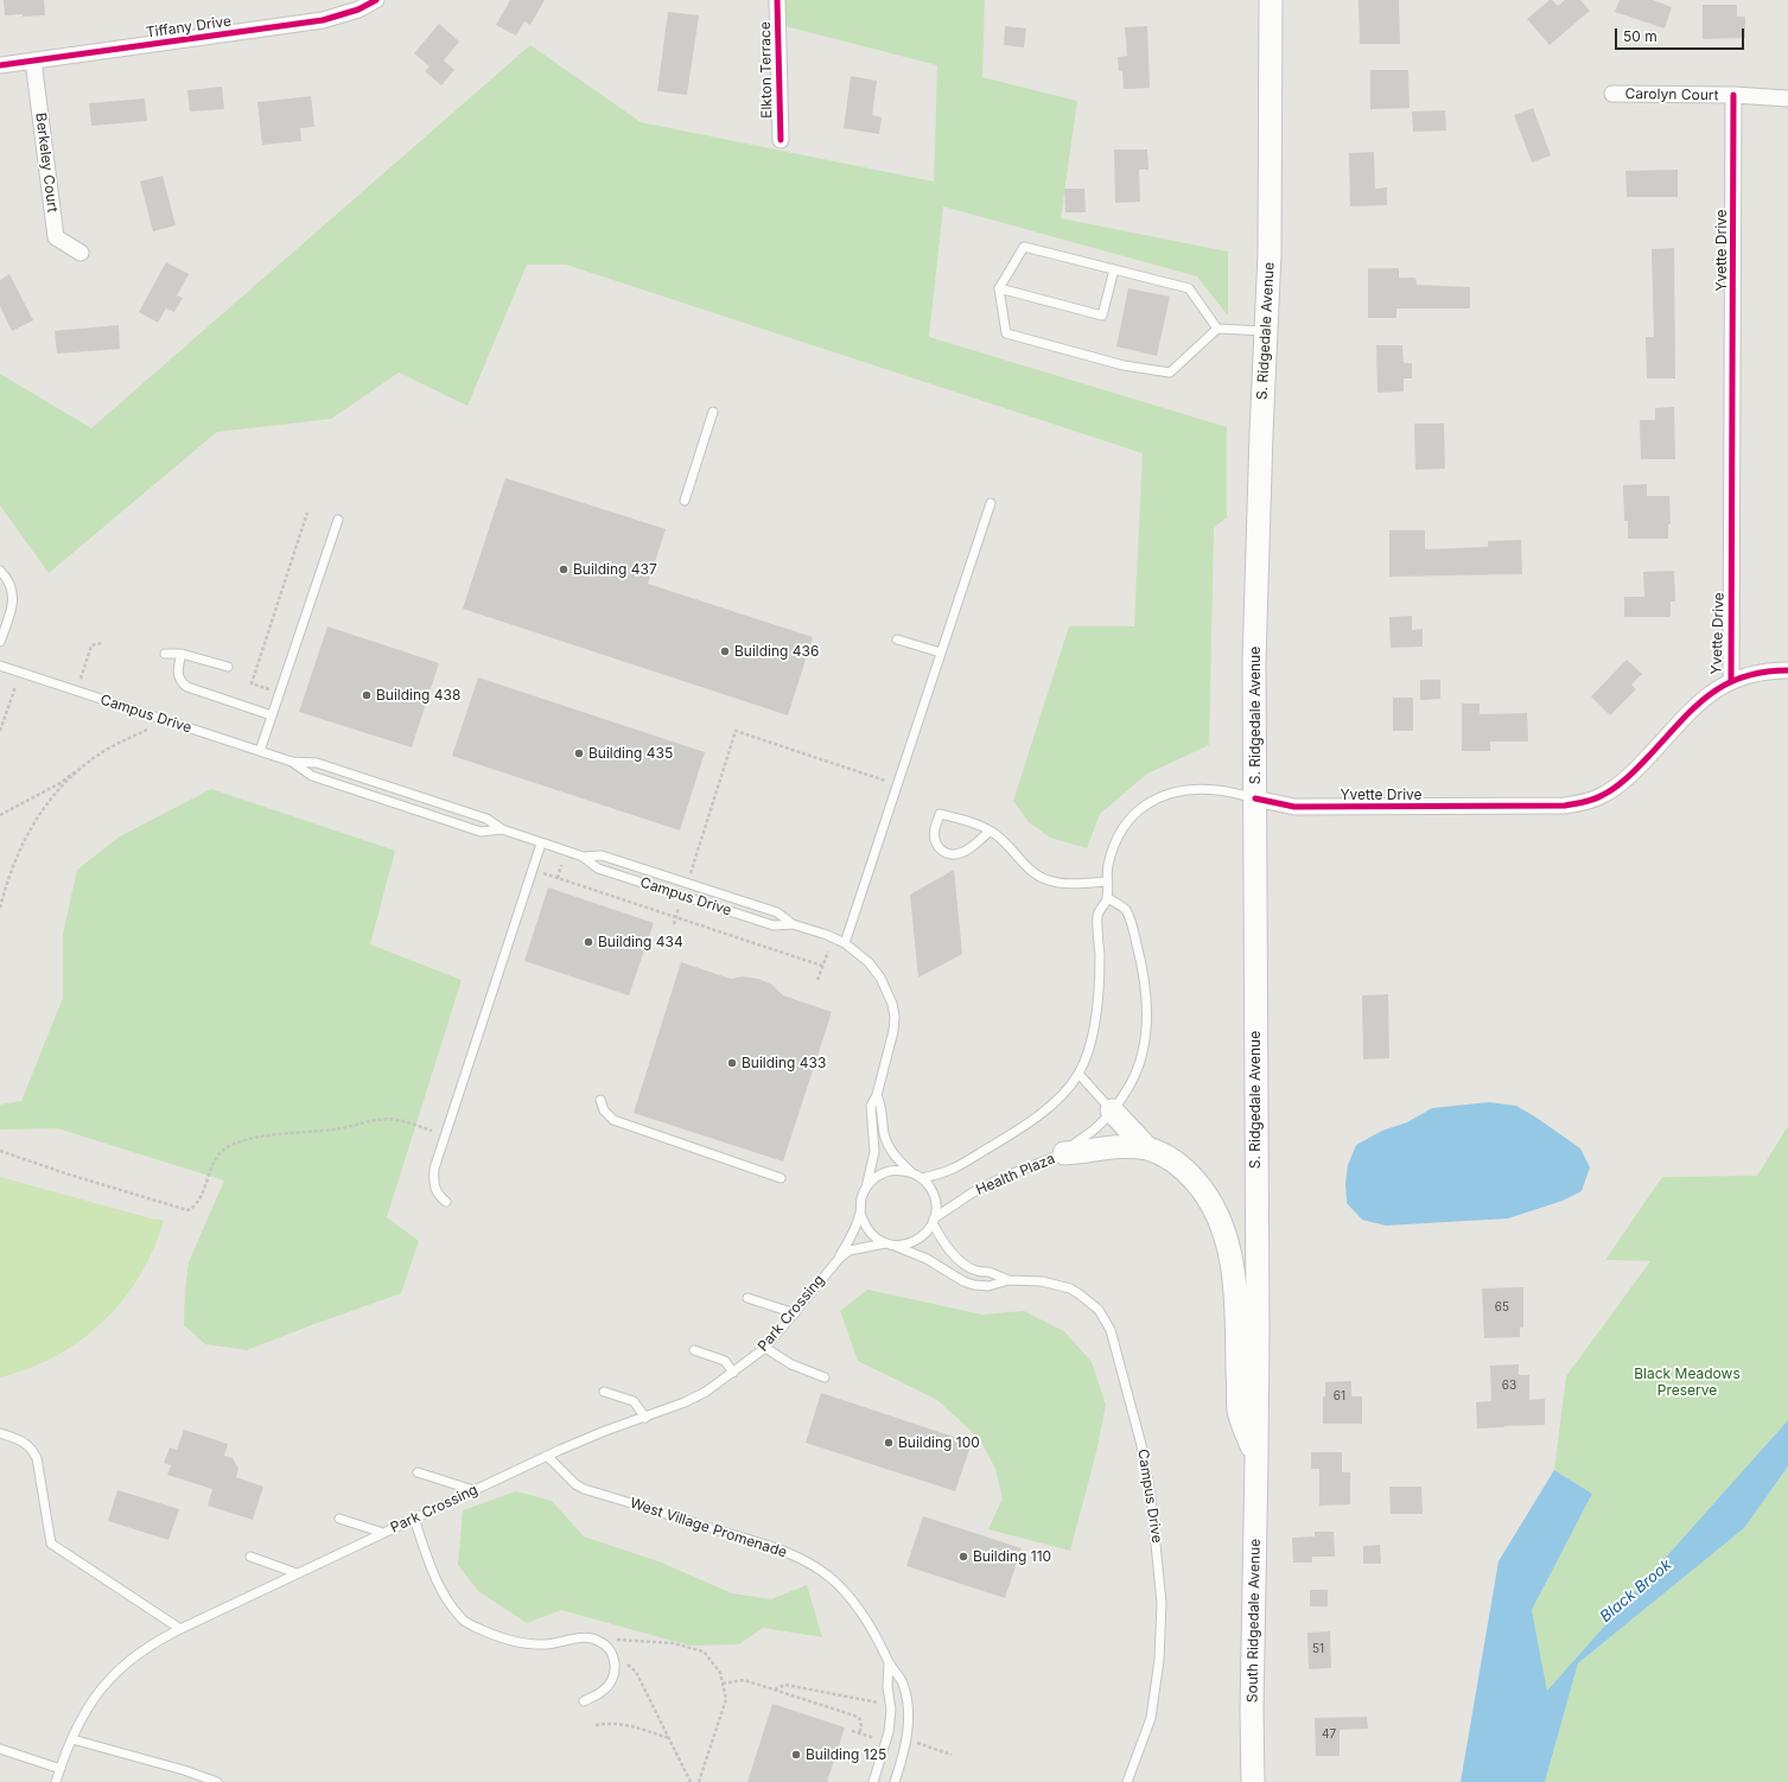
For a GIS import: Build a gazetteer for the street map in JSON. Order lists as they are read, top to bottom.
{
  "streets": {
    "main road": ["S. Ridgedale Avenue", "South Ridgedale Avenue"],
    "street": [
      "Tiffany Drive",
      "Elkton Terrace",
      "Carolyn Court",
      "Berkeley Court",
      "Yvette Drive"
    ],
    "lane": [
      "Campus Drive",
      "Health Plaza",
      "Park Crossing",
      "West Village Promenade"
    ]
  },
  "crossings": [
    ["Tiffany Drive", "Berkeley Court"],
    ["Carolyn Court", "Yvette Drive"],
    ["Yvette Drive", "S. Ridgedale Avenue"],
    ["S. Ridgedale Avenue", "South Ridgedale Avenue"],
    ["Campus Drive", "Health Plaza"],
    ["Campus Drive", "Park Crossing"],
    ["Health Plaza", "Park Crossing"],
    ["Park Crossing", "West Village Promenade"]
  ],
  "water": ["Black Brook"],
  "parks": ["Black Meadows Preserve"],
  "places": [
    "Building 437",
    "Building 436",
    "Building 438",
    "Building 435",
    "Building 434",
    "Building 433",
    "Building 100",
    "Building 110",
    "Building 125"
  ],
  "house_numbers": [
    "65",
    "63",
    "61",
    "51",
    "47"
  ],
  "scale_bar": "50 m"
}
